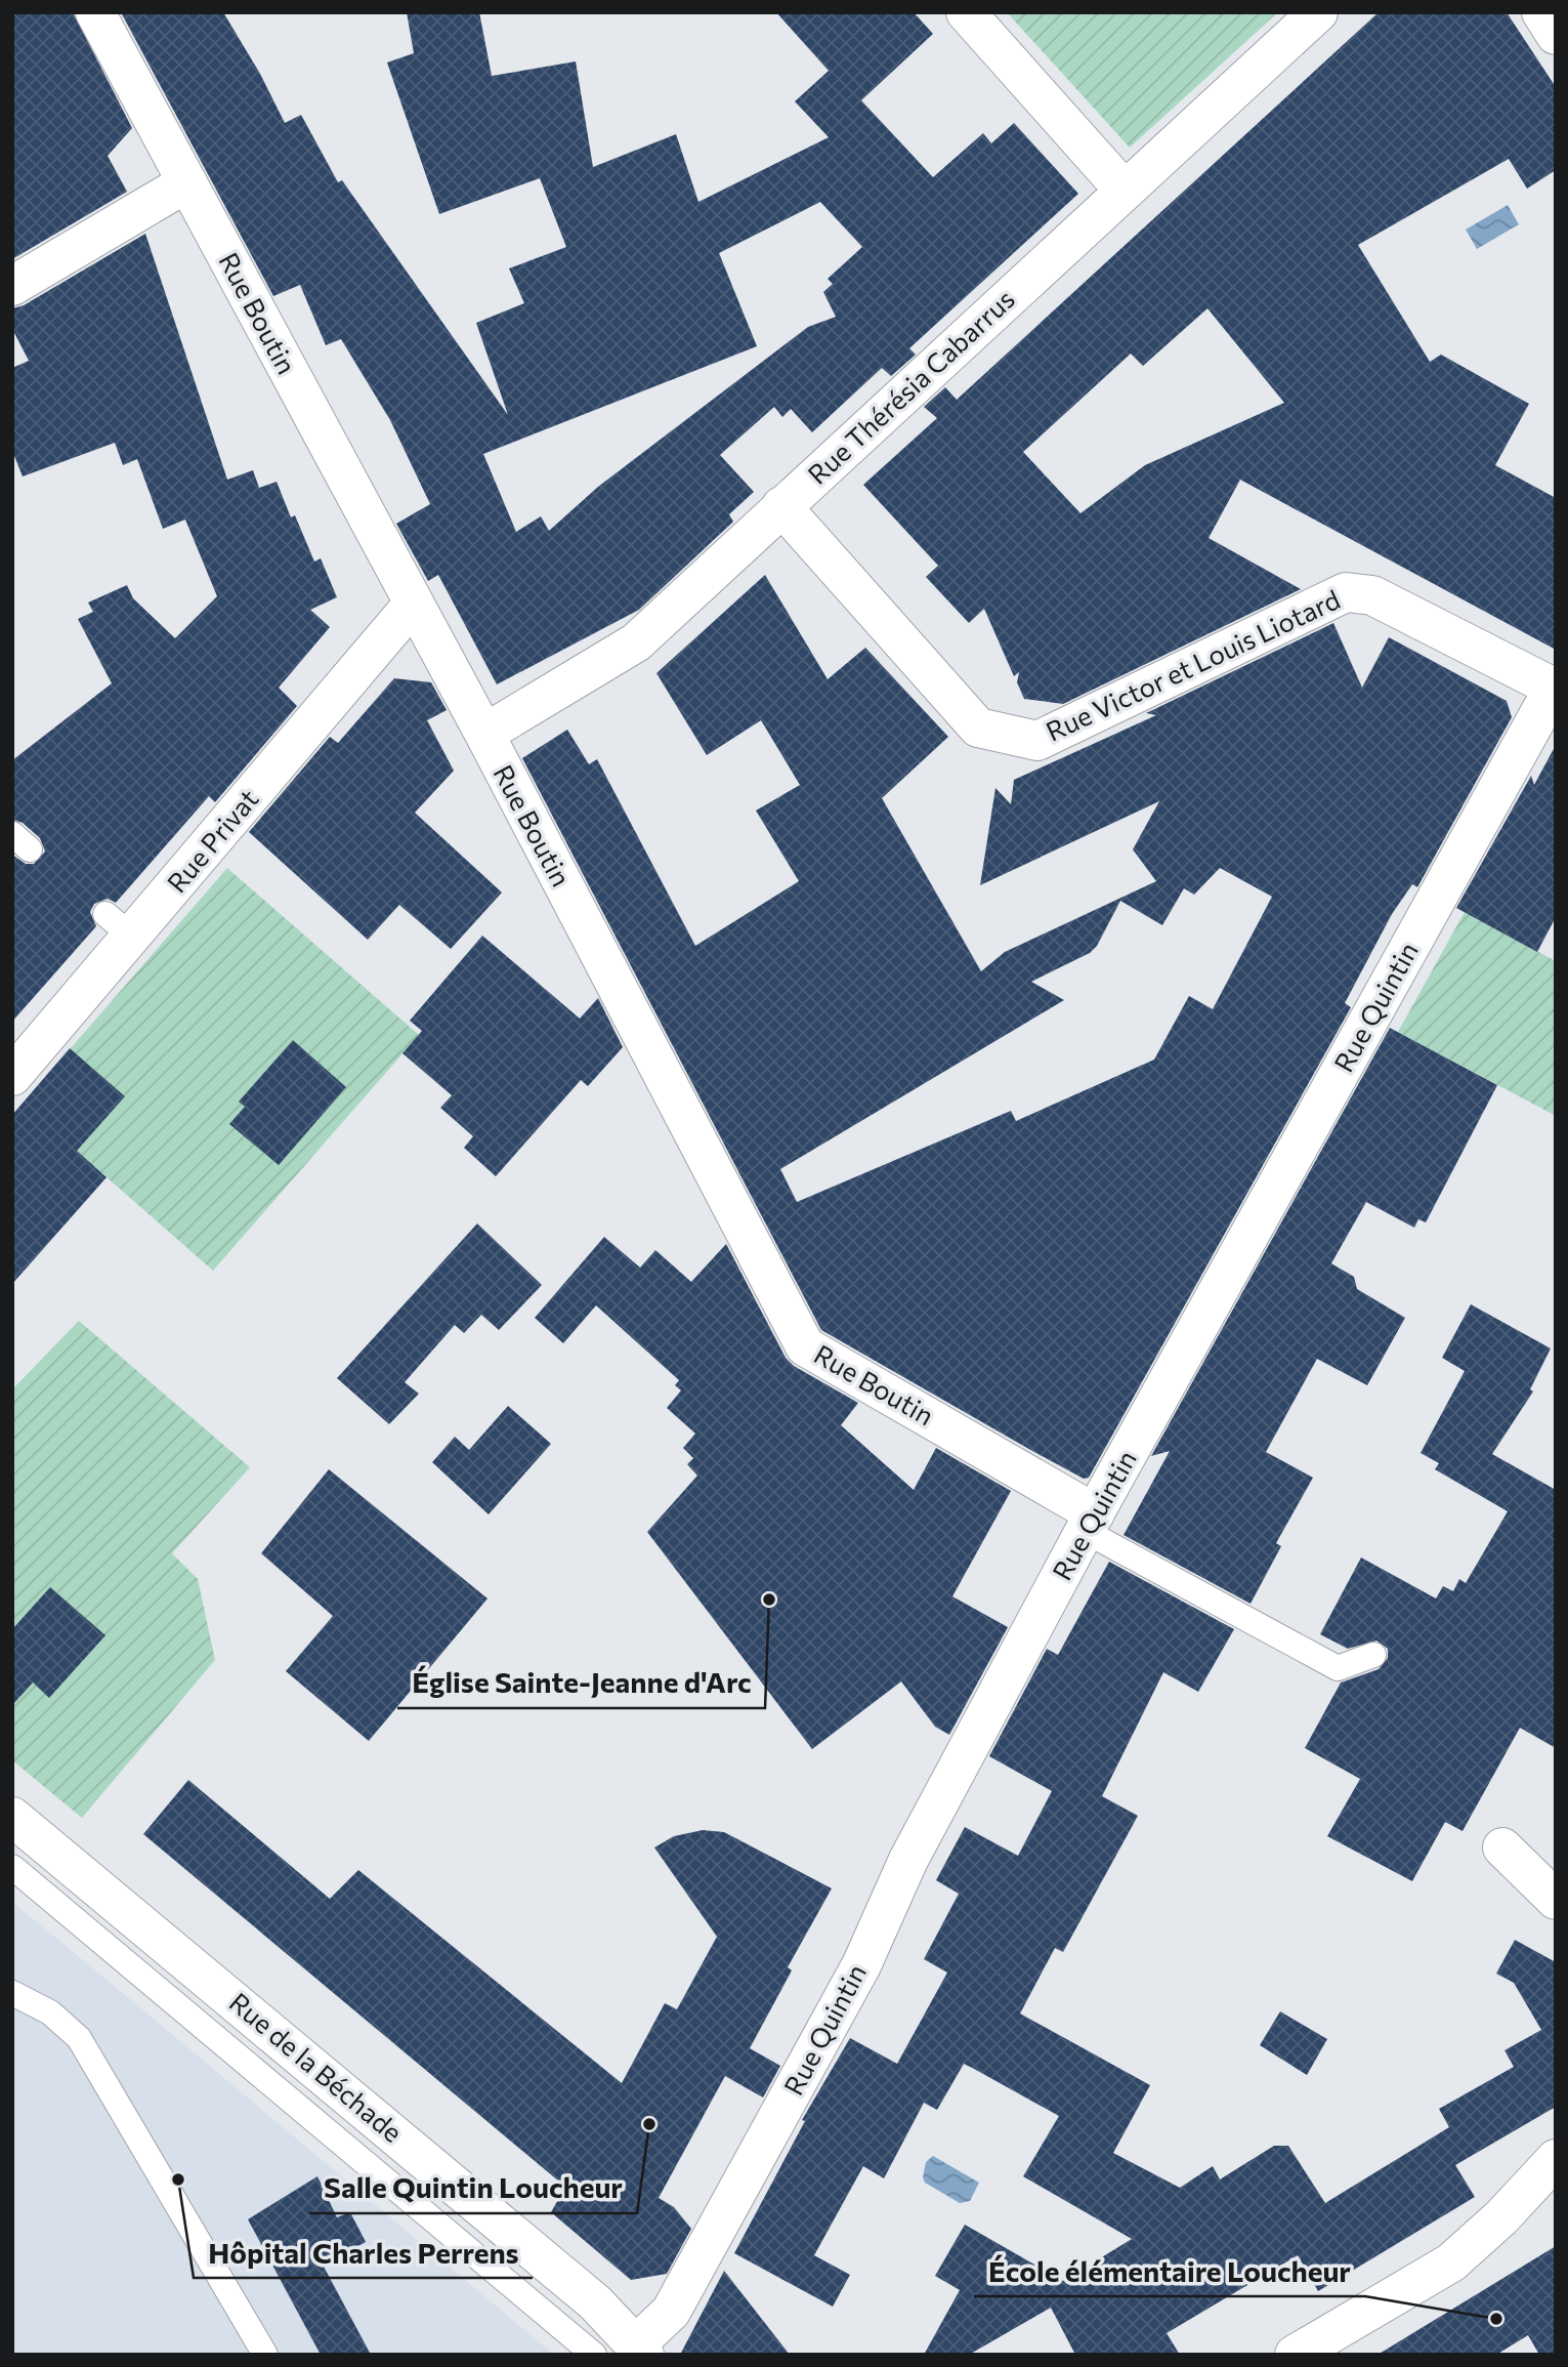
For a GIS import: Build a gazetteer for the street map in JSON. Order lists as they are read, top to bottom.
{
  "streets": {
    "street": [
      "Rue Boutin",
      "Rue Thérésia Cabarrus",
      "Rue Victor et Louis Liotard",
      "Rue Privat",
      "Rue Quintin",
      "Rue de la Béchade"
    ]
  },
  "crossings": [
    ["Rue Boutin", "Rue Thérésia Cabarrus"],
    ["Rue Boutin", "Rue Privat"],
    ["Rue Boutin", "Rue Quintin"],
    ["Rue Thérésia Cabarrus", "Rue Victor et Louis Liotard"],
    ["Rue Victor et Louis Liotard", "Rue Quintin"],
    ["Rue Quintin", "Rue de la Béchade"]
  ],
  "places": [
    "Église Sainte-Jeanne d'Arc",
    "Salle Quintin Loucheur",
    "Hôpital Charles Perrens",
    "École élémentaire Loucheur"
  ]
}
